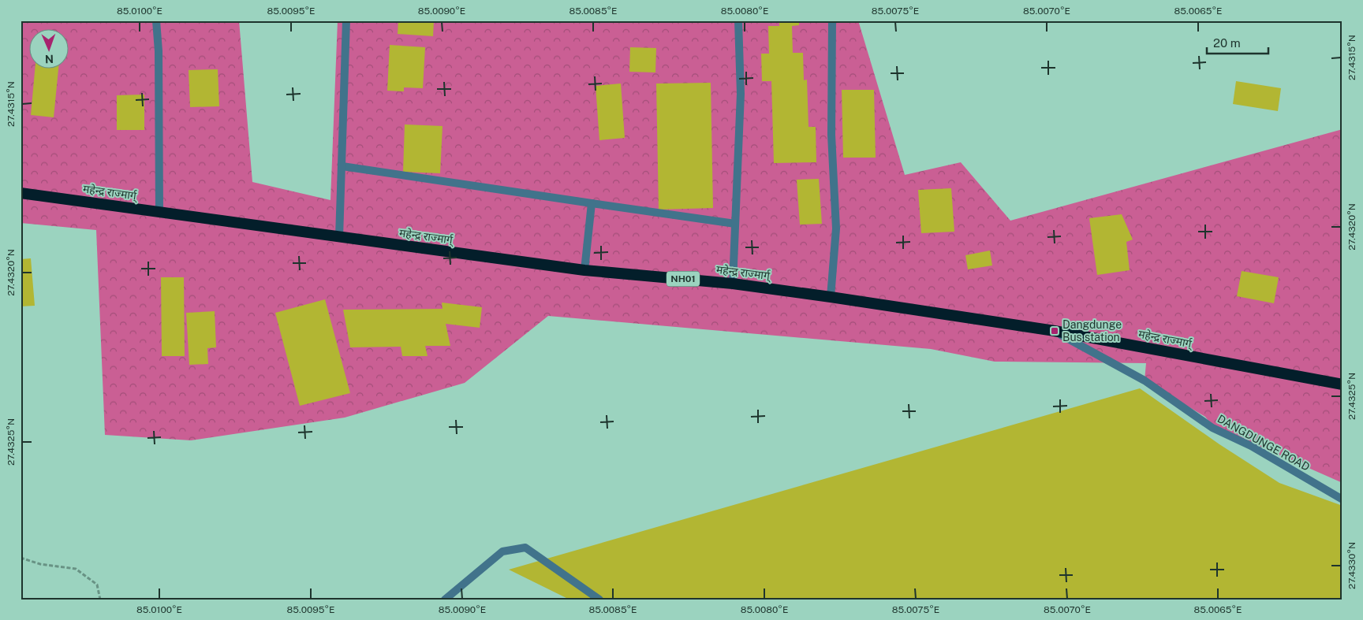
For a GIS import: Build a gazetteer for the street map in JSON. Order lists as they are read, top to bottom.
{
  "streets": {
    "highway": ["महेन्द्र राज्मार्ग्", "NH01"],
    "street": ["DANGDUNGE ROAD"]
  },
  "crossings": [
    ["महेन्द्र राज्मार्ग्", "DANGDUNGE ROAD"]
  ],
  "places": {
    "transit": ["Dangdunge Bus station"]
  },
  "scale_bar": "20 m",
  "north": "bottom",
  "coordinates": [
    "85.0100°E",
    "85.0095°E",
    "85.0090°E",
    "85.0085°E",
    "85.0080°E",
    "85.0075°E",
    "85.0070°E",
    "85.0065°E",
    "27.4315°N",
    "27.4320°N",
    "27.4325°N",
    "27.4330°N"
  ]
}
